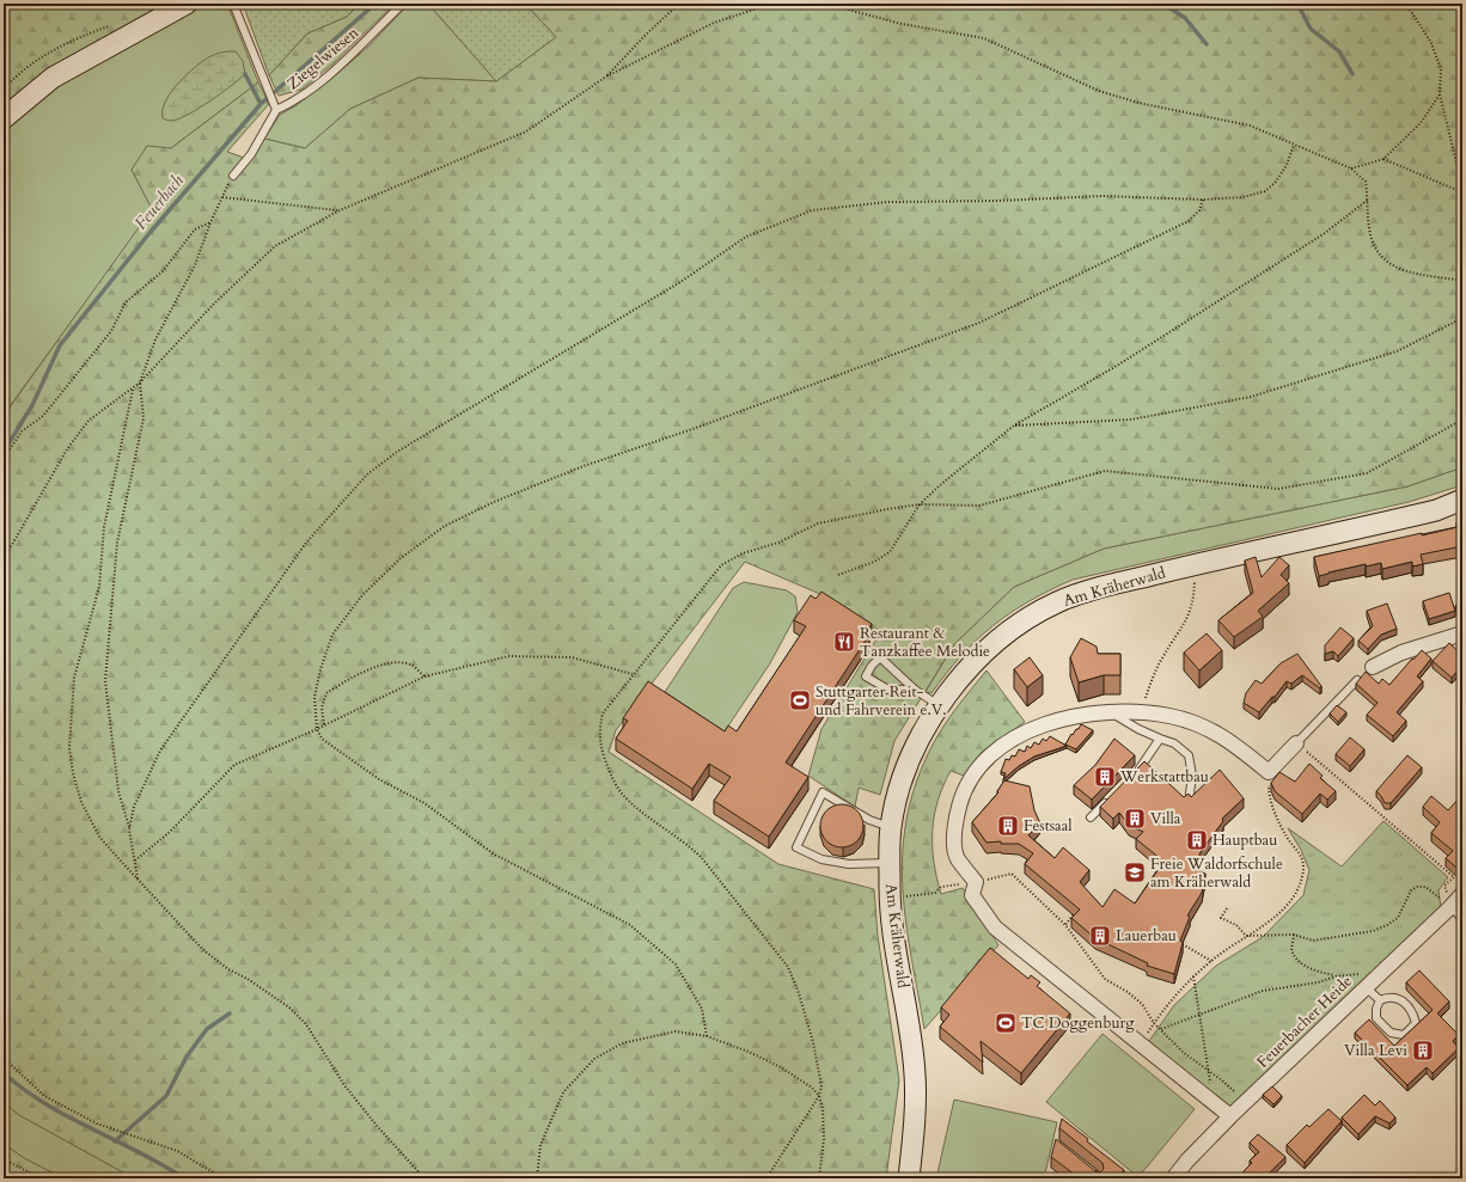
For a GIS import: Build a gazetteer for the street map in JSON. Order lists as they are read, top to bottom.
{
  "streets": {
    "main road": ["Am Kräherwald"],
    "street": ["Feuerbacher Heide"],
    "lane": ["Ziegelwiesen"]
  },
  "water": ["Feuerbach"],
  "places": {
    "restaurant": ["Restaurant & Tanzkaffee Melodie"],
    "sports": ["Stuttgarter Reit- und Fahrverein e.V.", "TC Doggenburg"],
    "building": [
      "Werkstattbau",
      "Villa",
      "Festsaal",
      "Hauptbau",
      "Lauerbau",
      "Villa Levi"
    ],
    "school or university": ["Freie Waldorfschule am Kräherwald"]
  }
}
